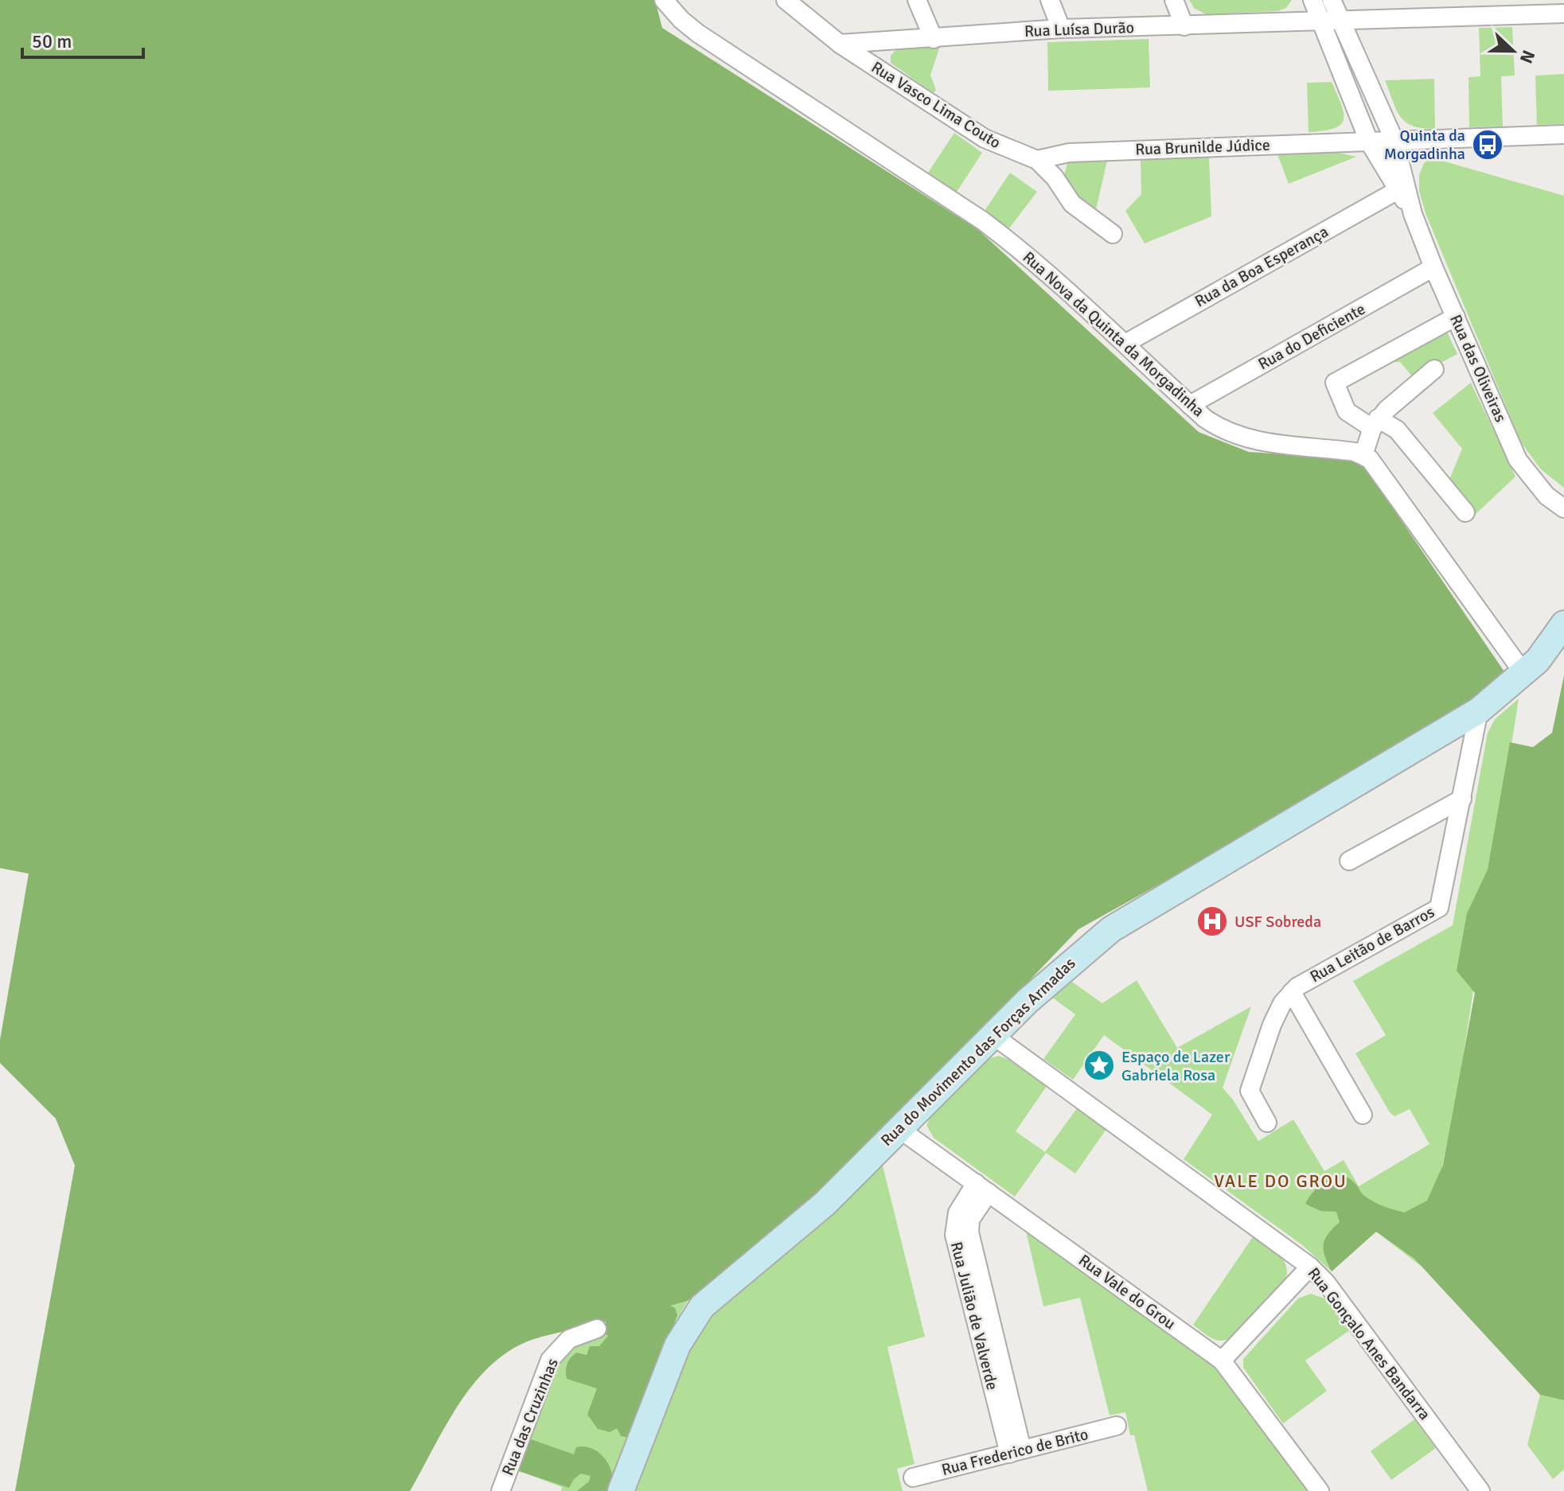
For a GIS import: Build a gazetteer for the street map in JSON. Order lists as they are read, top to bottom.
{
  "streets": {
    "main road": ["Rua do Movimento das Forças Armadas"],
    "street": [
      "Rua Luísa Durão",
      "Rua Vasco Lima Couto",
      "Rua Brunilde Júdice",
      "Rua da Boa Esperança",
      "Rua Nova da Quinta da Morgadinha",
      "Rua do Deficiente",
      "Rua das Oliveiras",
      "Rua Leitão de Barros",
      "Rua Vale do Grou",
      "Rua Julião de Valverde",
      "Rua Gonçalo Anes Bandarra",
      "Rua das Cruzinhas",
      "Rua Frederico de Brito"
    ]
  },
  "crossings": [
    ["Rua Luísa Durão", "Rua Vasco Lima Couto"],
    ["Rua Luísa Durão", "Rua das Oliveiras"],
    ["Rua Vasco Lima Couto", "Rua Brunilde Júdice"],
    ["Rua Brunilde Júdice", "Rua das Oliveiras"],
    ["Rua da Boa Esperança", "Rua Nova da Quinta da Morgadinha"],
    ["Rua da Boa Esperança", "Rua das Oliveiras"],
    ["Rua Nova da Quinta da Morgadinha", "Rua do Deficiente"],
    ["Rua do Deficiente", "Rua das Oliveiras"],
    ["Rua Leitão de Barros", "Rua do Movimento das Forças Armadas"],
    ["Rua do Movimento das Forças Armadas", "Rua Vale do Grou"],
    ["Rua do Movimento das Forças Armadas", "Rua Gonçalo Anes Bandarra"],
    ["Rua Vale do Grou", "Rua Julião de Valverde"],
    ["Rua Julião de Valverde", "Rua Frederico de Brito"]
  ],
  "districts": ["VALE DO GROU"],
  "places": {
    "bus stop": ["Quinta da Morgadinha"],
    "hospital": ["USF Sobreda"],
    "place": ["Espaço de Lazer Gabriela Rosa"]
  },
  "scale_bar": "50 m",
  "north": "right"
}
